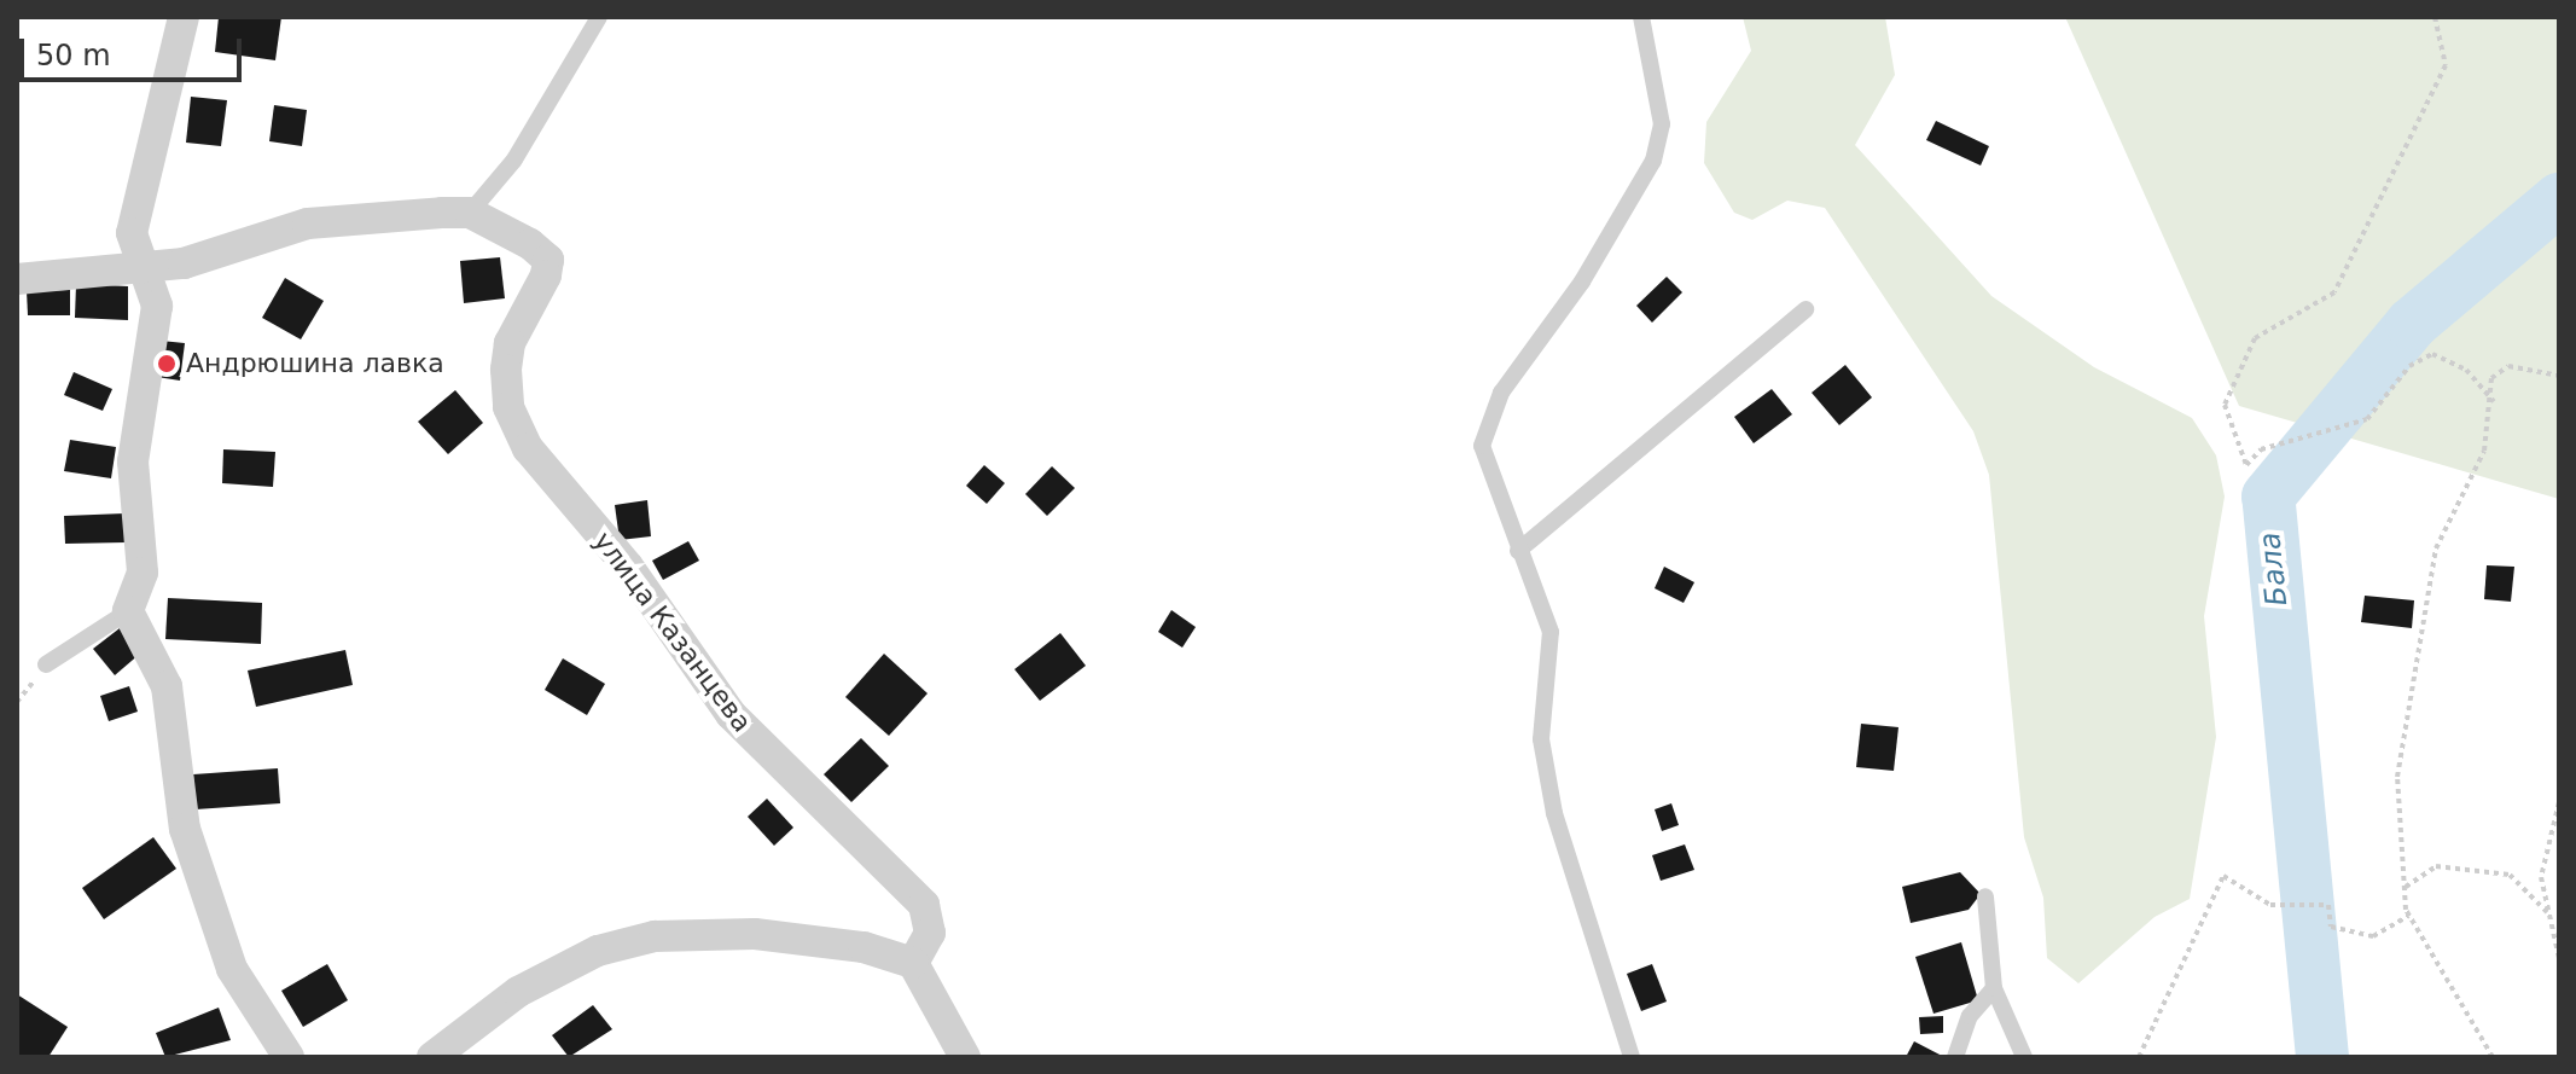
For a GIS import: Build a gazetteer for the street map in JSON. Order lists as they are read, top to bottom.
{
  "streets": {
    "street": ["улица Казанцева"]
  },
  "water": ["Бала"],
  "places": ["Андрюшина лавка"],
  "scale_bar": "50 m"
}
